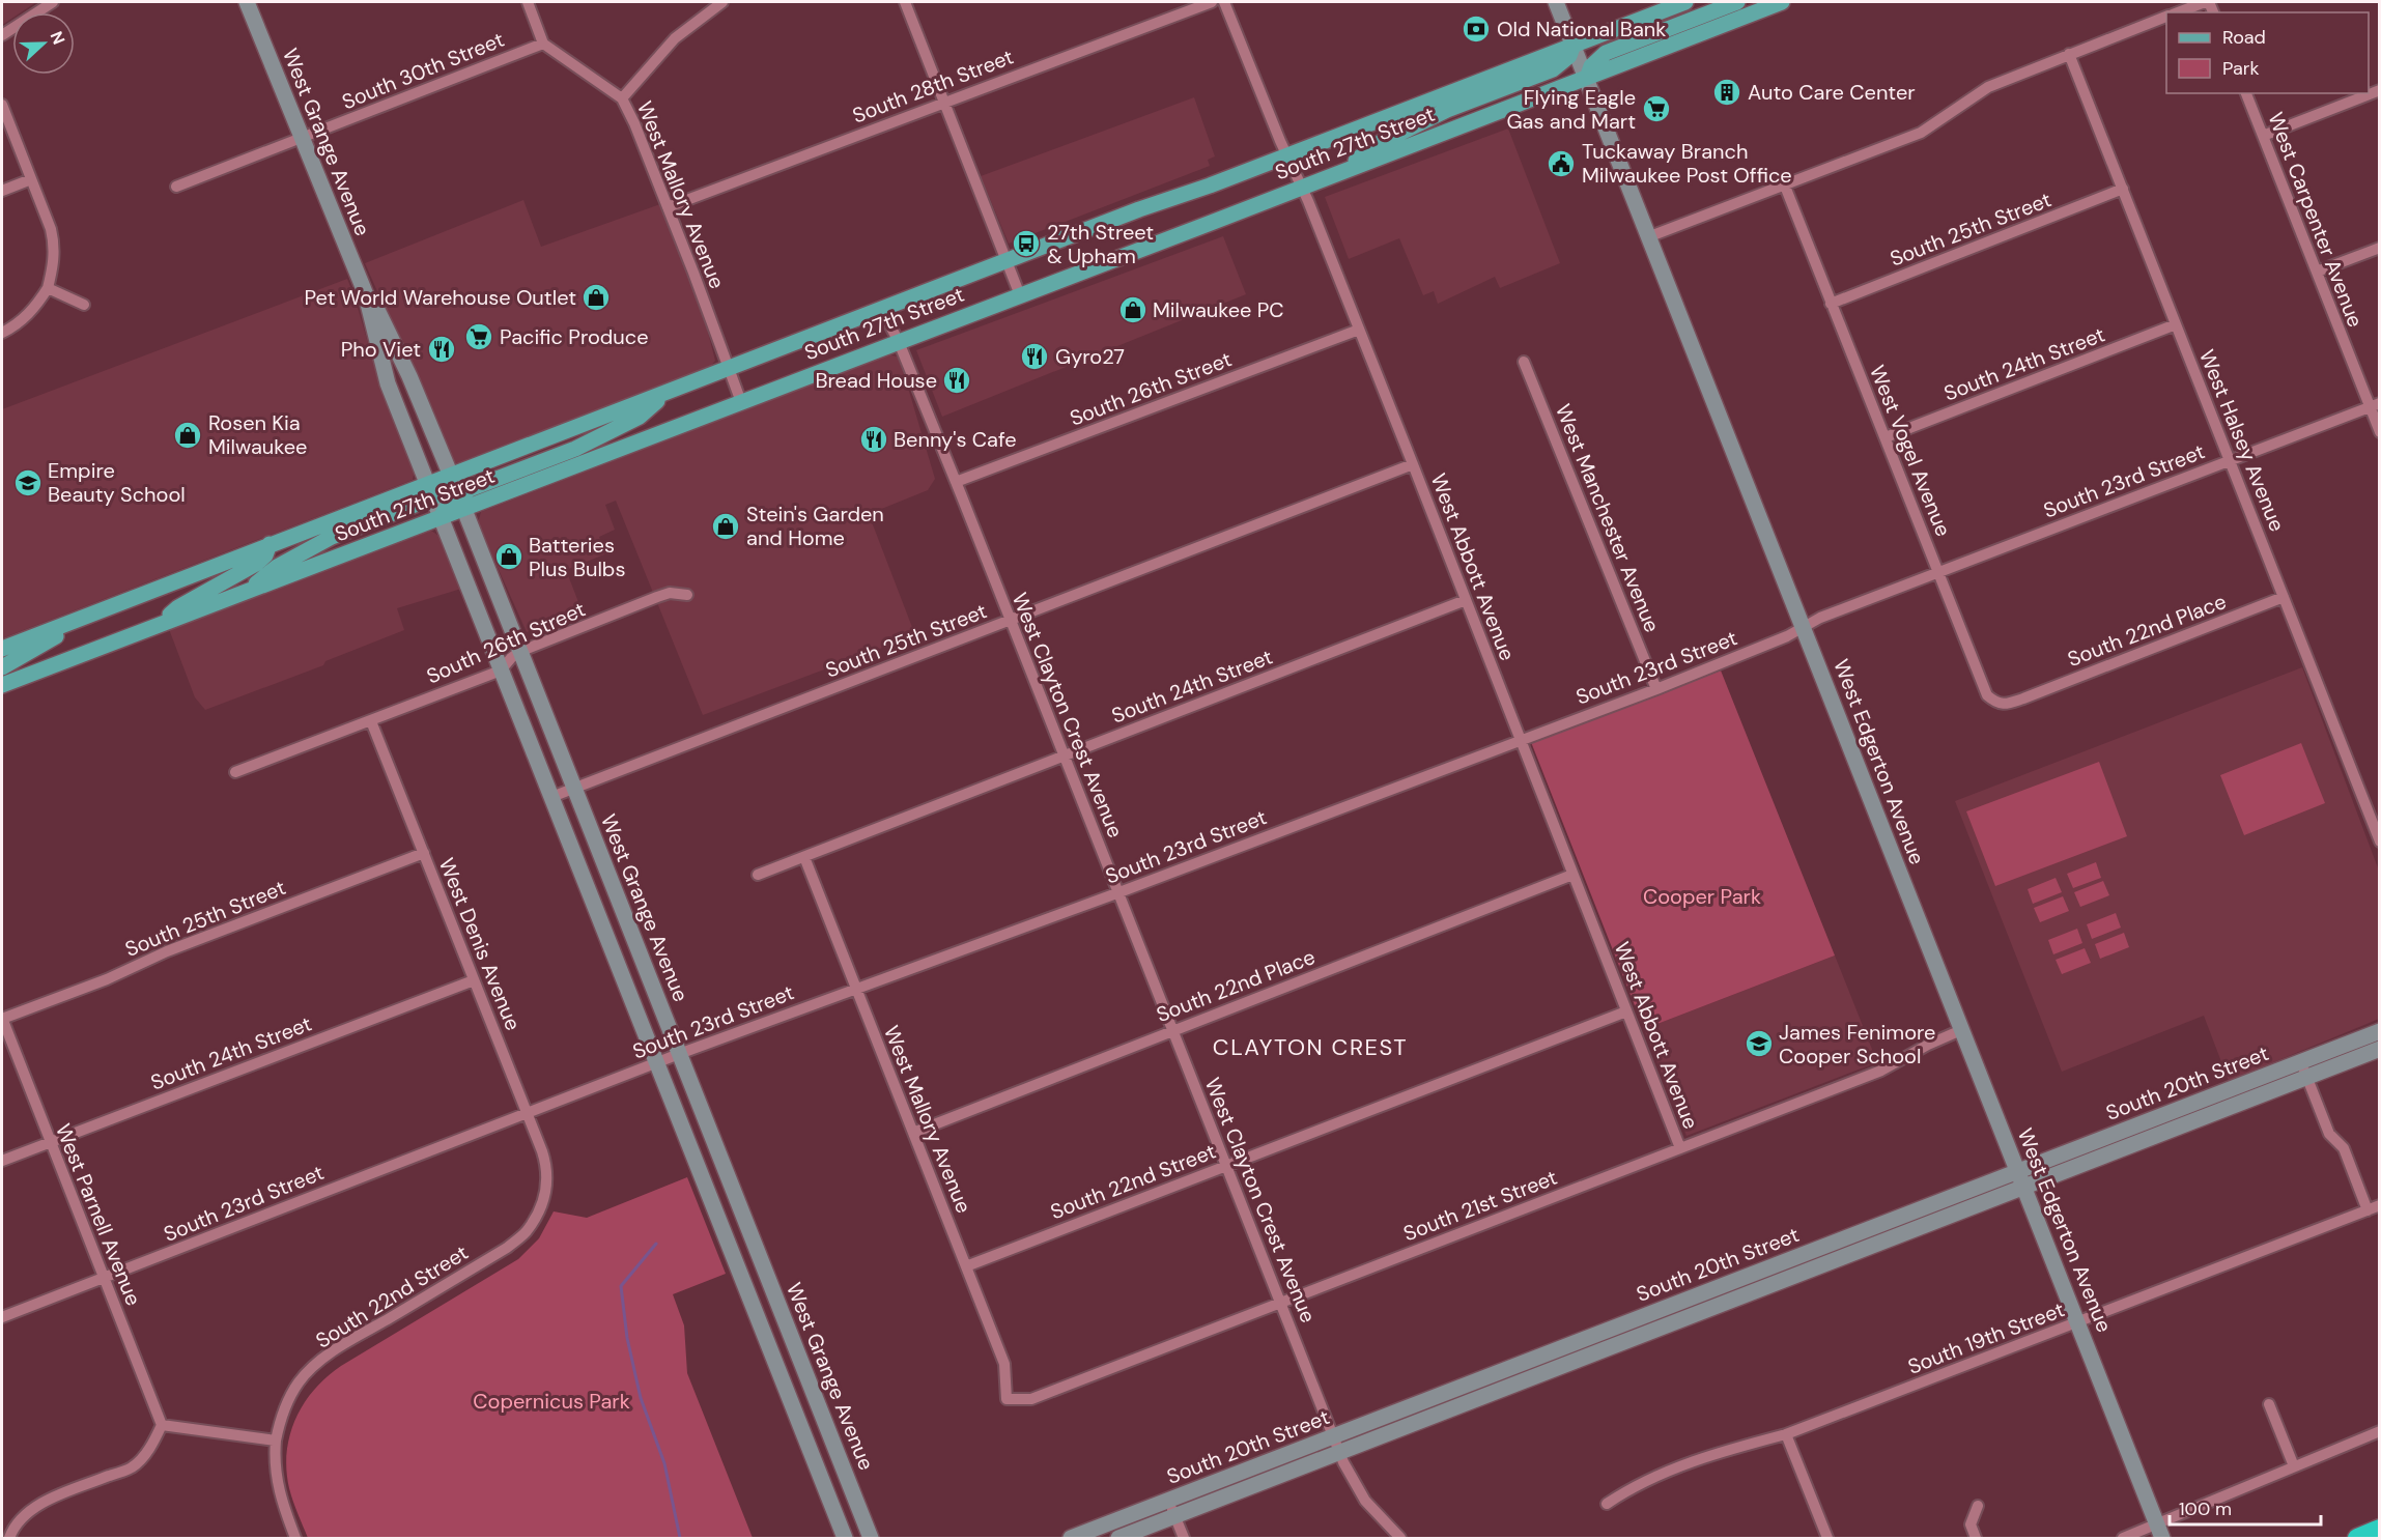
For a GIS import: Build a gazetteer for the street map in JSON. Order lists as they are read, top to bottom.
{
  "streets": {
    "main road": ["South 27th Street"],
    "street": [
      "South 30th Street",
      "South 28th Street",
      "West Grange Avenue",
      "West Mallory Avenue",
      "West Carpenter Avenue",
      "South 25th Street",
      "South 24th Street",
      "South 26th Street",
      "West Halsey Avenue",
      "West Vogel Avenue",
      "South 23rd Street",
      "West Manchester Avenue",
      "West Abbott Avenue",
      "South 22nd Place",
      "West Clayton Crest Avenue",
      "West Edgerton Avenue",
      "West Denis Avenue",
      "South 20th Street",
      "South 22nd Street",
      "South 21st Street",
      "West Parnell Avenue",
      "South 19th Street"
    ]
  },
  "crossings": [
    ["South 30th Street", "West Grange Avenue"],
    ["South 30th Street", "West Mallory Avenue"],
    ["South 28th Street", "West Mallory Avenue"],
    ["West Grange Avenue", "South 27th Street"],
    ["West Grange Avenue", "South 25th Street"],
    ["West Grange Avenue", "South 26th Street"],
    ["West Grange Avenue", "South 23rd Street"],
    ["South 27th Street", "West Mallory Avenue"],
    ["South 27th Street", "West Abbott Avenue"],
    ["South 27th Street", "West Clayton Crest Avenue"],
    ["South 27th Street", "West Edgerton Avenue"],
    ["West Mallory Avenue", "South 24th Street"],
    ["West Mallory Avenue", "South 23rd Street"],
    ["West Mallory Avenue", "South 22nd Place"],
    ["West Mallory Avenue", "South 22nd Street"],
    ["West Mallory Avenue", "South 21st Street"],
    ["West Carpenter Avenue", "South 23rd Street"],
    ["South 25th Street", "West Halsey Avenue"],
    ["South 25th Street", "West Vogel Avenue"],
    ["South 25th Street", "West Abbott Avenue"],
    ["South 25th Street", "West Clayton Crest Avenue"],
    ["South 25th Street", "West Denis Avenue"],
    ["South 25th Street", "West Parnell Avenue"],
    ["South 24th Street", "West Halsey Avenue"],
    ["South 24th Street", "West Vogel Avenue"],
    ["South 24th Street", "West Abbott Avenue"],
    ["South 24th Street", "West Clayton Crest Avenue"],
    ["South 24th Street", "West Denis Avenue"],
    ["South 24th Street", "West Parnell Avenue"],
    ["South 26th Street", "West Abbott Avenue"],
    ["South 26th Street", "West Clayton Crest Avenue"],
    ["South 26th Street", "West Denis Avenue"],
    ["West Halsey Avenue", "South 23rd Street"],
    ["West Halsey Avenue", "South 22nd Place"],
    ["West Vogel Avenue", "South 23rd Street"],
    ["West Vogel Avenue", "South 22nd Place"],
    ["South 23rd Street", "West Manchester Avenue"],
    ["South 23rd Street", "West Abbott Avenue"],
    ["South 23rd Street", "West Clayton Crest Avenue"],
    ["South 23rd Street", "West Edgerton Avenue"],
    ["South 23rd Street", "West Denis Avenue"],
    ["South 23rd Street", "West Parnell Avenue"],
    ["West Abbott Avenue", "South 22nd Place"],
    ["West Abbott Avenue", "South 22nd Street"],
    ["West Abbott Avenue", "South 21st Street"],
    ["South 22nd Place", "West Clayton Crest Avenue"],
    ["West Clayton Crest Avenue", "South 20th Street"],
    ["West Clayton Crest Avenue", "South 22nd Street"],
    ["West Clayton Crest Avenue", "South 21st Street"],
    ["West Edgerton Avenue", "South 20th Street"],
    ["West Edgerton Avenue", "South 21st Street"],
    ["West Edgerton Avenue", "South 19th Street"],
    ["West Denis Avenue", "South 22nd Street"]
  ],
  "districts": ["CLAYTON CREST"],
  "parks": ["Cooper Park", "Copernicus Park"],
  "places": {
    "bank": ["Old National Bank"],
    "building": ["Auto Care Center"],
    "supermarket": ["Flying Eagle Gas and Mart", "Pacific Produce"],
    "public building": ["Tuckaway Branch Milwaukee Post Office"],
    "bus stop": ["27th Street & Upham"],
    "shop": [
      "Pet World Warehouse Outlet",
      "Milwaukee PC",
      "Rosen Kia Milwaukee",
      "Stein's Garden and Home",
      "Batteries Plus Bulbs"
    ],
    "restaurant": [
      "Pho Viet",
      "Gyro27",
      "Bread House",
      "Benny's Cafe"
    ],
    "school or university": ["Empire Beauty School", "James Fenimore Cooper School"]
  },
  "legend": ["Road", "Park"],
  "scale_bar": "100 m",
  "north": "right"
}
